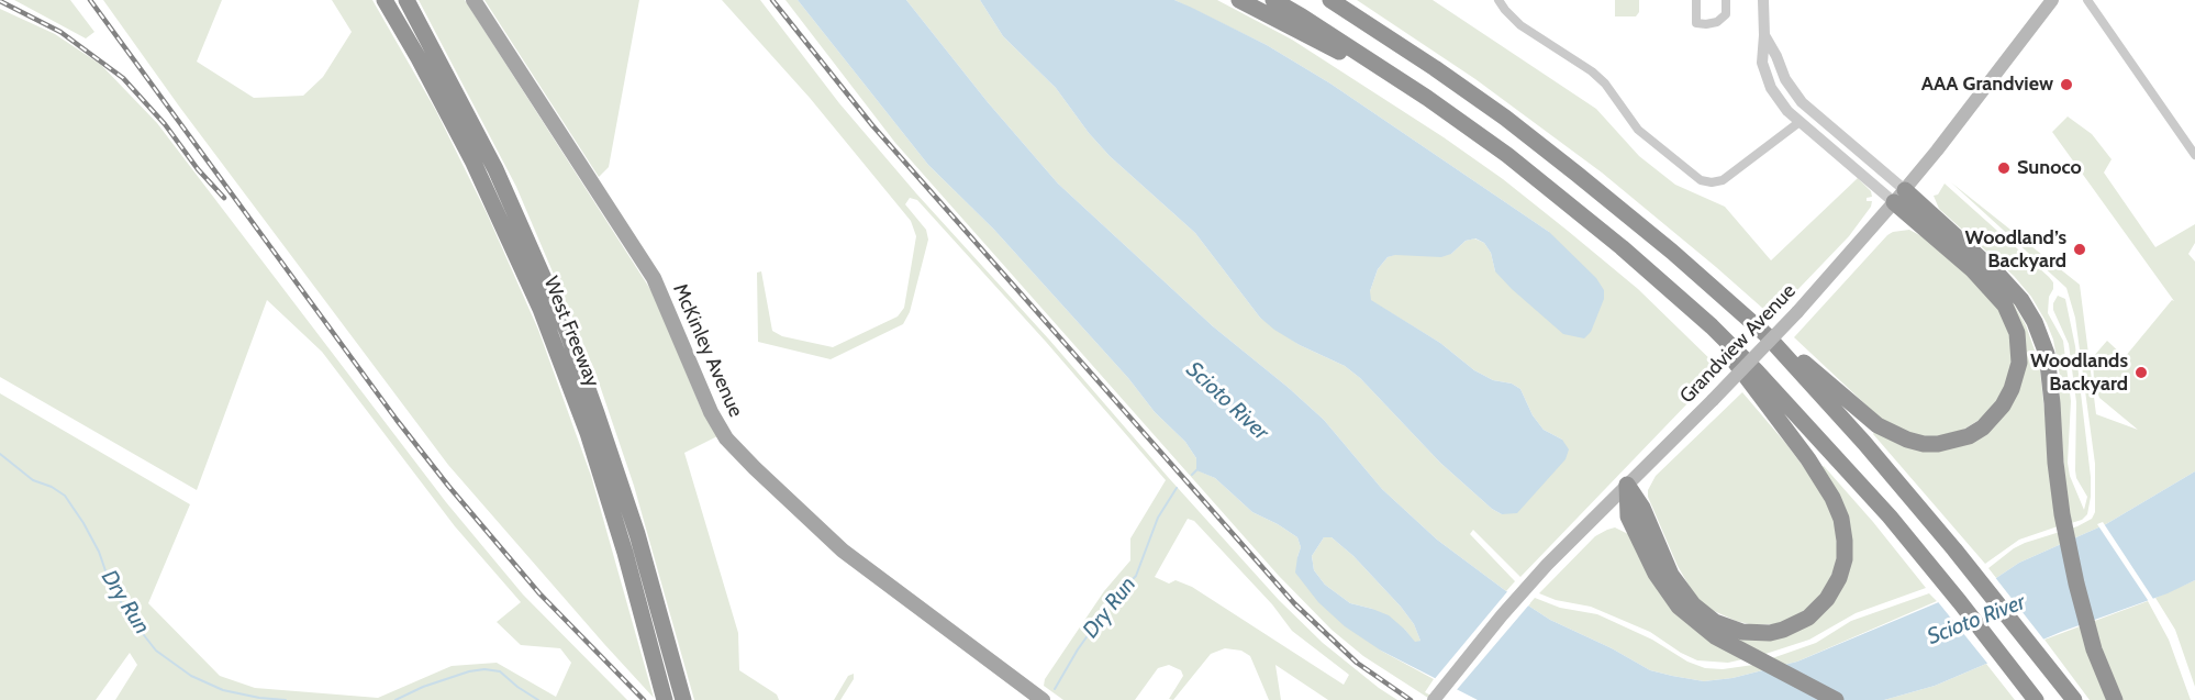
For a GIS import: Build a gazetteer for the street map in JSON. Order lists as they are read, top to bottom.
{
  "streets": {
    "highway": ["West Freeway"],
    "main road": ["Grandview Avenue", "McKinley Avenue"]
  },
  "water": ["Scioto River", "Dry Run"],
  "places": [
    "AAA Grandview",
    "Sunoco",
    "Woodland’s Backyard",
    "Woodlands Backyard"
  ]
}
